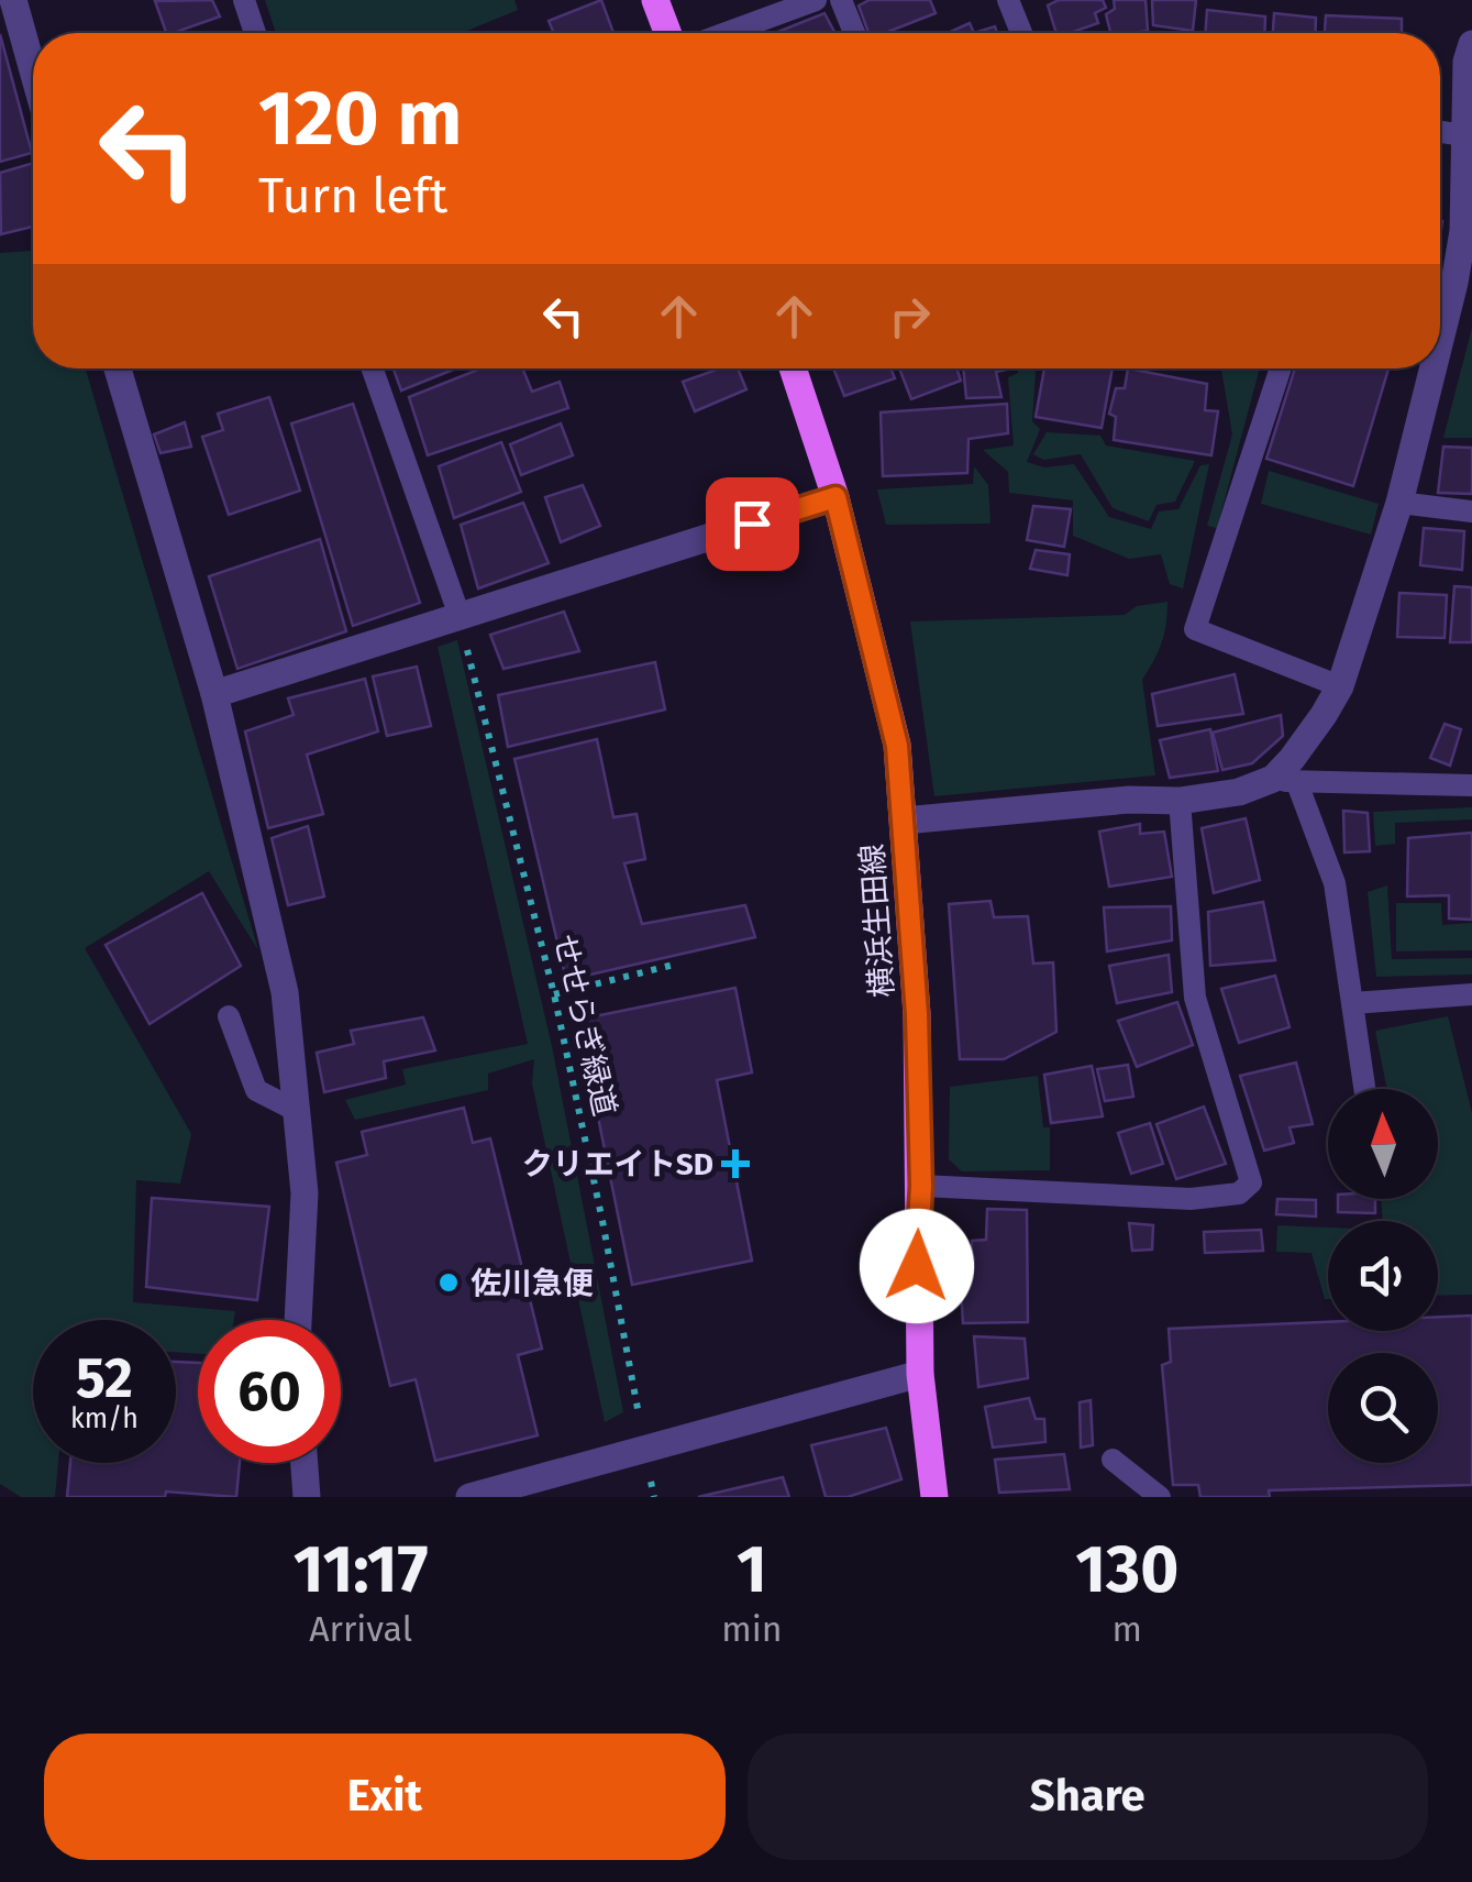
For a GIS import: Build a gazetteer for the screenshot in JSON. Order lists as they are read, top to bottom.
{
  "streets": {
    "main road": ["横浜生田線"],
    "path": ["せせらぎ緑道"]
  },
  "places": {
    "health": ["クリエイトSD"],
    "other": ["佐川急便"]
  },
  "north": "top",
  "page": {
    "turn": ["120 m", "Turn left"],
    "speed": "52 km/h",
    "limit": "60",
    "eta": [
      "11:17",
      "Arrival",
      "1",
      "min",
      "130",
      "m"
    ],
    "buttons": ["Exit", "Share"]
  }
}
